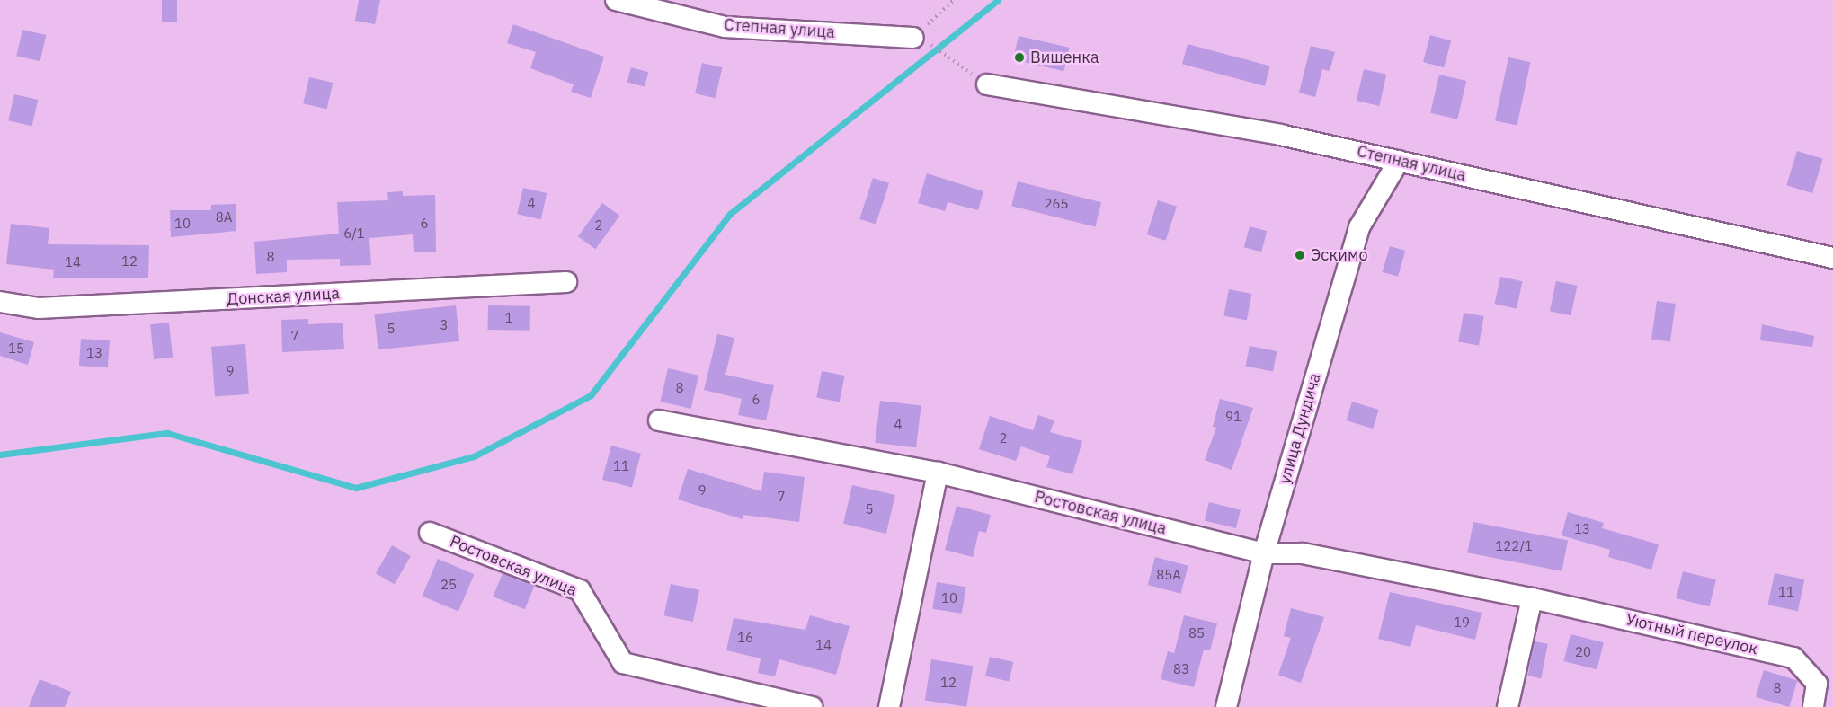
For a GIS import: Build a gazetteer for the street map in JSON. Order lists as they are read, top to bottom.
{
  "streets": {
    "street": [
      "Степная улица",
      "Донская улица",
      "улица Дундича",
      "Ростовская улица",
      "Уютный переулок"
    ]
  },
  "crossings": [
    ["Степная улица", "улица Дундича"],
    ["улица Дундича", "Ростовская улица"],
    ["улица Дундича", "Уютный переулок"],
    ["Ростовская улица", "Уютный переулок"]
  ],
  "places": ["Вишенка", "Эскимо"],
  "house_numbers": [
    "4",
    "265",
    "8А",
    "10",
    "6",
    "2",
    "6/1",
    "8",
    "12",
    "14",
    "1",
    "3",
    "5",
    "7",
    "15",
    "13",
    "9",
    "8",
    "6",
    "91",
    "4",
    "2",
    "11",
    "9",
    "7",
    "5",
    "13",
    "122/1",
    "85А",
    "25",
    "11",
    "10",
    "19",
    "85",
    "16",
    "14",
    "20",
    "83",
    "12",
    "8"
  ]
}
